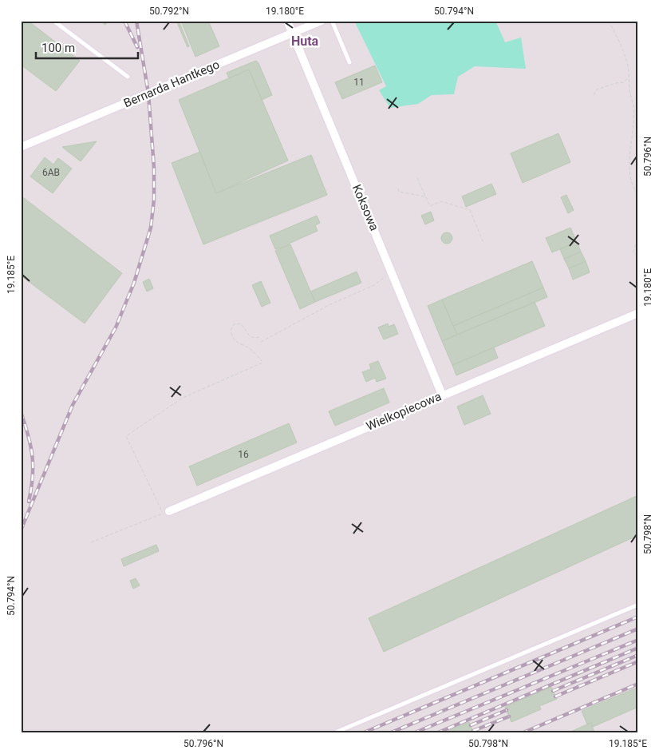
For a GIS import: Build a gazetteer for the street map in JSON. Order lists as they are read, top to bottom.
{
  "streets": {
    "street": ["Bernarda Hantkego", "Koksowa", "Wielkopiecowa"]
  },
  "crossings": [
    ["Bernarda Hantkego", "Koksowa"],
    ["Koksowa", "Wielkopiecowa"]
  ],
  "districts": ["Huta"],
  "house_numbers": ["11", "6AB", "16"],
  "scale_bar": "100 m",
  "coordinates": [
    "50.792°N",
    "19.180°E",
    "50.794°N",
    "50.796°N",
    "19.185°E",
    "50.798°N"
  ]
}
